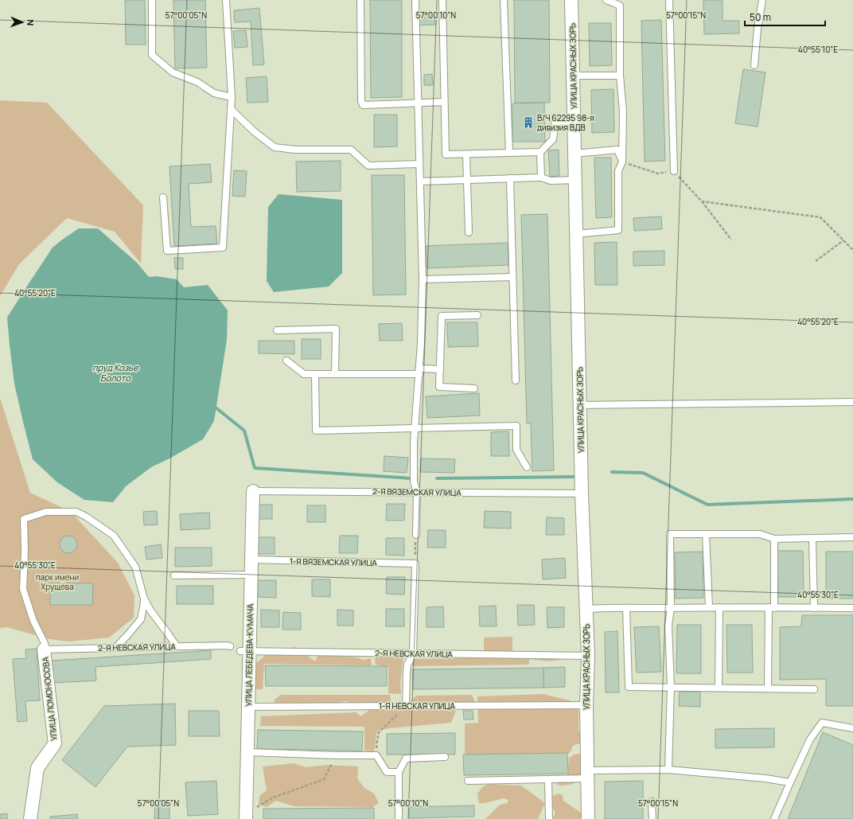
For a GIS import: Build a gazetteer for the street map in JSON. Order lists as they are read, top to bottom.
{
  "streets": {
    "street": ["УЛИЦА КРАСНЫХ ЗОРЬ", "УЛИЦА ЛЕБЕДЕВА-КУМАЧА", "УЛИЦА ЛОМОНОСОВА"],
    "lane": [
      "2-Я ВЯЗЕМСКАЯ УЛИЦА",
      "1-Я ВЯЗЕМСКАЯ УЛИЦА",
      "2-Я НЕВСКАЯ УЛИЦА",
      "1-Я НЕВСКАЯ УЛИЦА"
    ]
  },
  "crossings": [
    ["УЛИЦА КРАСНЫХ ЗОРЬ", "2-Я ВЯЗЕМСКАЯ УЛИЦА"],
    ["УЛИЦА КРАСНЫХ ЗОРЬ", "2-Я НЕВСКАЯ УЛИЦА"],
    ["УЛИЦА КРАСНЫХ ЗОРЬ", "1-Я НЕВСКАЯ УЛИЦА"],
    ["2-Я ВЯЗЕМСКАЯ УЛИЦА", "УЛИЦА ЛЕБЕДЕВА-КУМАЧА"],
    ["1-Я ВЯЗЕМСКАЯ УЛИЦА", "УЛИЦА ЛЕБЕДЕВА-КУМАЧА"],
    ["2-Я НЕВСКАЯ УЛИЦА", "УЛИЦА ЛЕБЕДЕВА-КУМАЧА"],
    ["2-Я НЕВСКАЯ УЛИЦА", "УЛИЦА ЛОМОНОСОВА"],
    ["УЛИЦА ЛЕБЕДЕВА-КУМАЧА", "1-Я НЕВСКАЯ УЛИЦА"]
  ],
  "water": ["пруд Козье Болото"],
  "parks": ["парк имени Хрущёва"],
  "places": {
    "building": ["В/Ч 62295 98-я дивизия ВДВ"]
  },
  "scale_bar": "50 m",
  "north": "right",
  "coordinates": [
    "57°00'05\"N",
    "57°00'10\"N",
    "57°00'15\"N",
    "40°55'10\"E",
    "40°55'20\"E",
    "40°55'30\"E"
  ]
}
